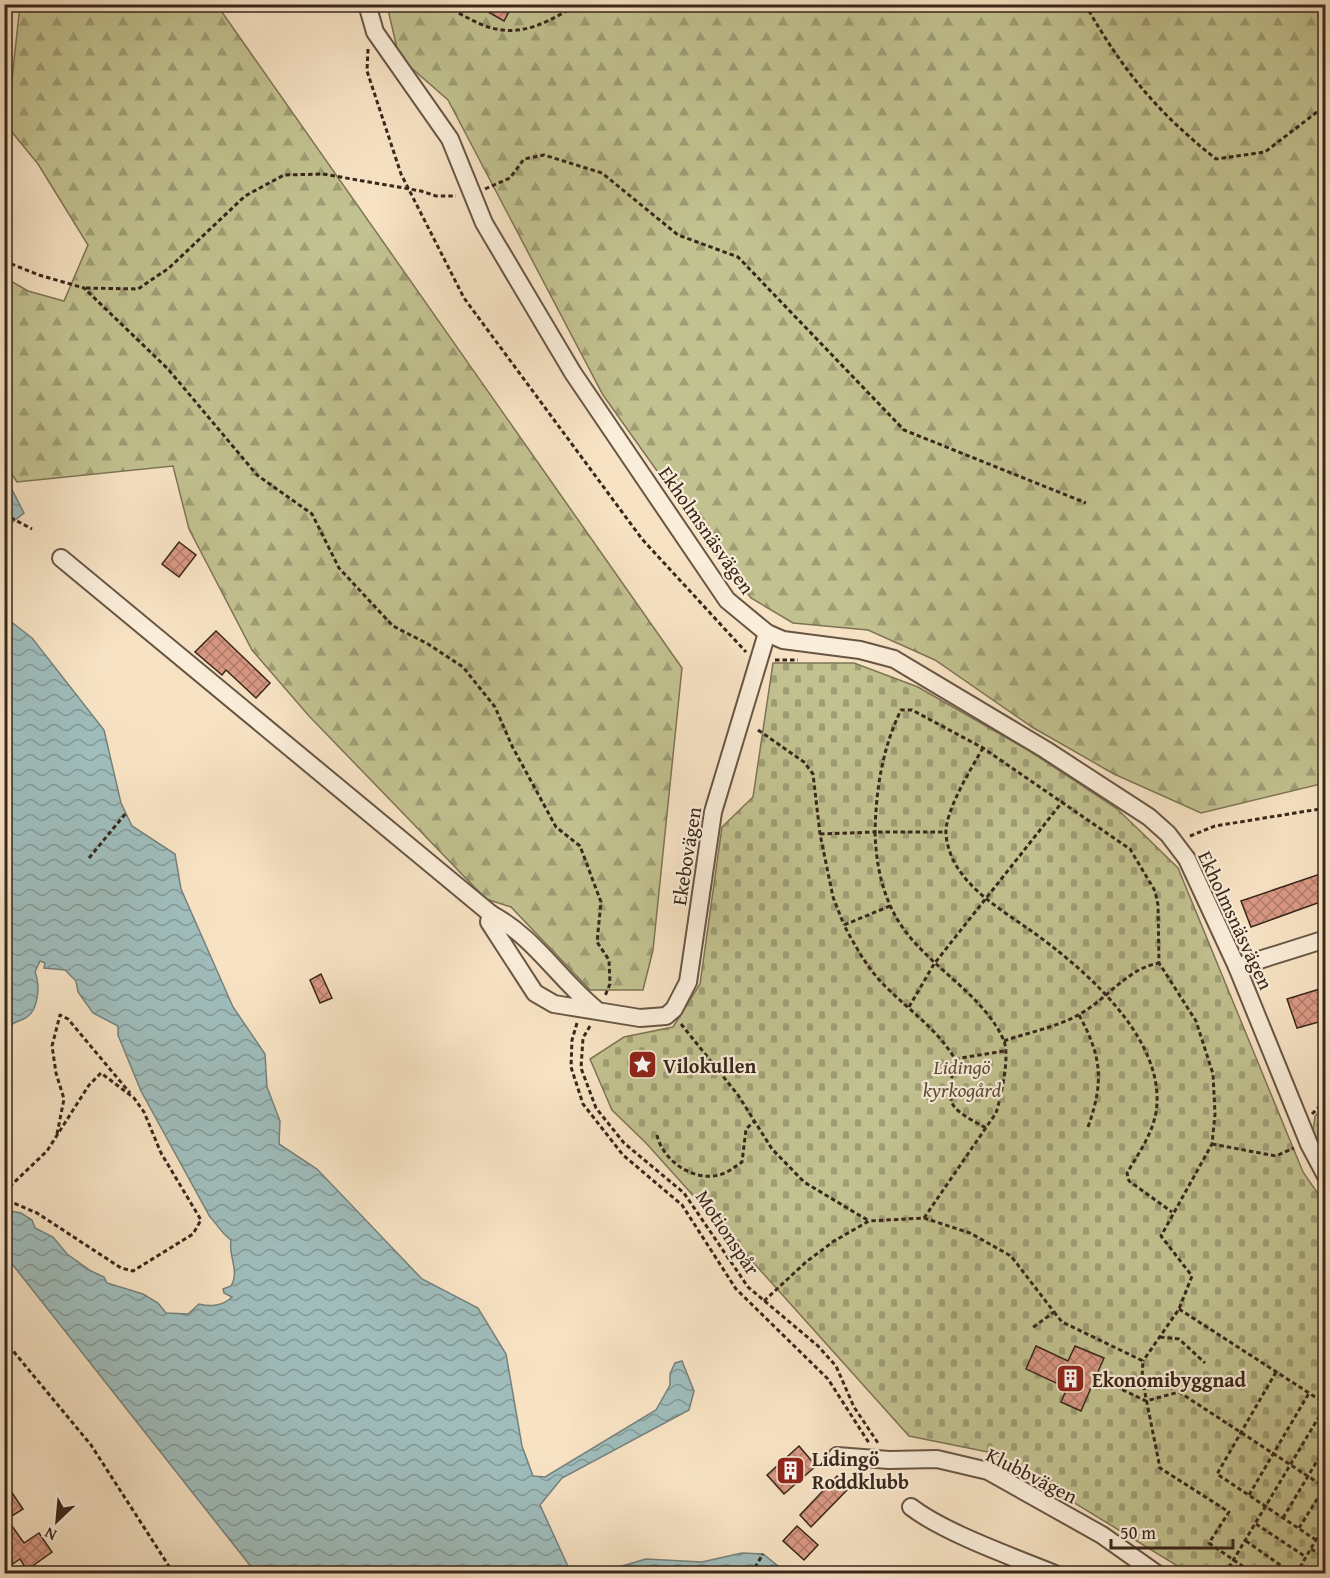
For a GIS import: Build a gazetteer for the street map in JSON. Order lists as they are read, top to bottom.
{
  "streets": {
    "street": ["Ekholmsnäsvägen", "Ekebovägen", "Klubbvägen"],
    "path": ["Motionspår"]
  },
  "crossings": [
    ["Ekholmsnäsvägen", "Ekebovägen"],
    ["Motionspår", "Klubbvägen"]
  ],
  "parks": ["Lidingö kyrkogård"],
  "places": {
    "place": ["Vilokullen"],
    "building": ["Ekonomibyggnad", "Lidingö Roddklubb"]
  },
  "scale_bar": "50 m",
  "north": "bottom left"
}
